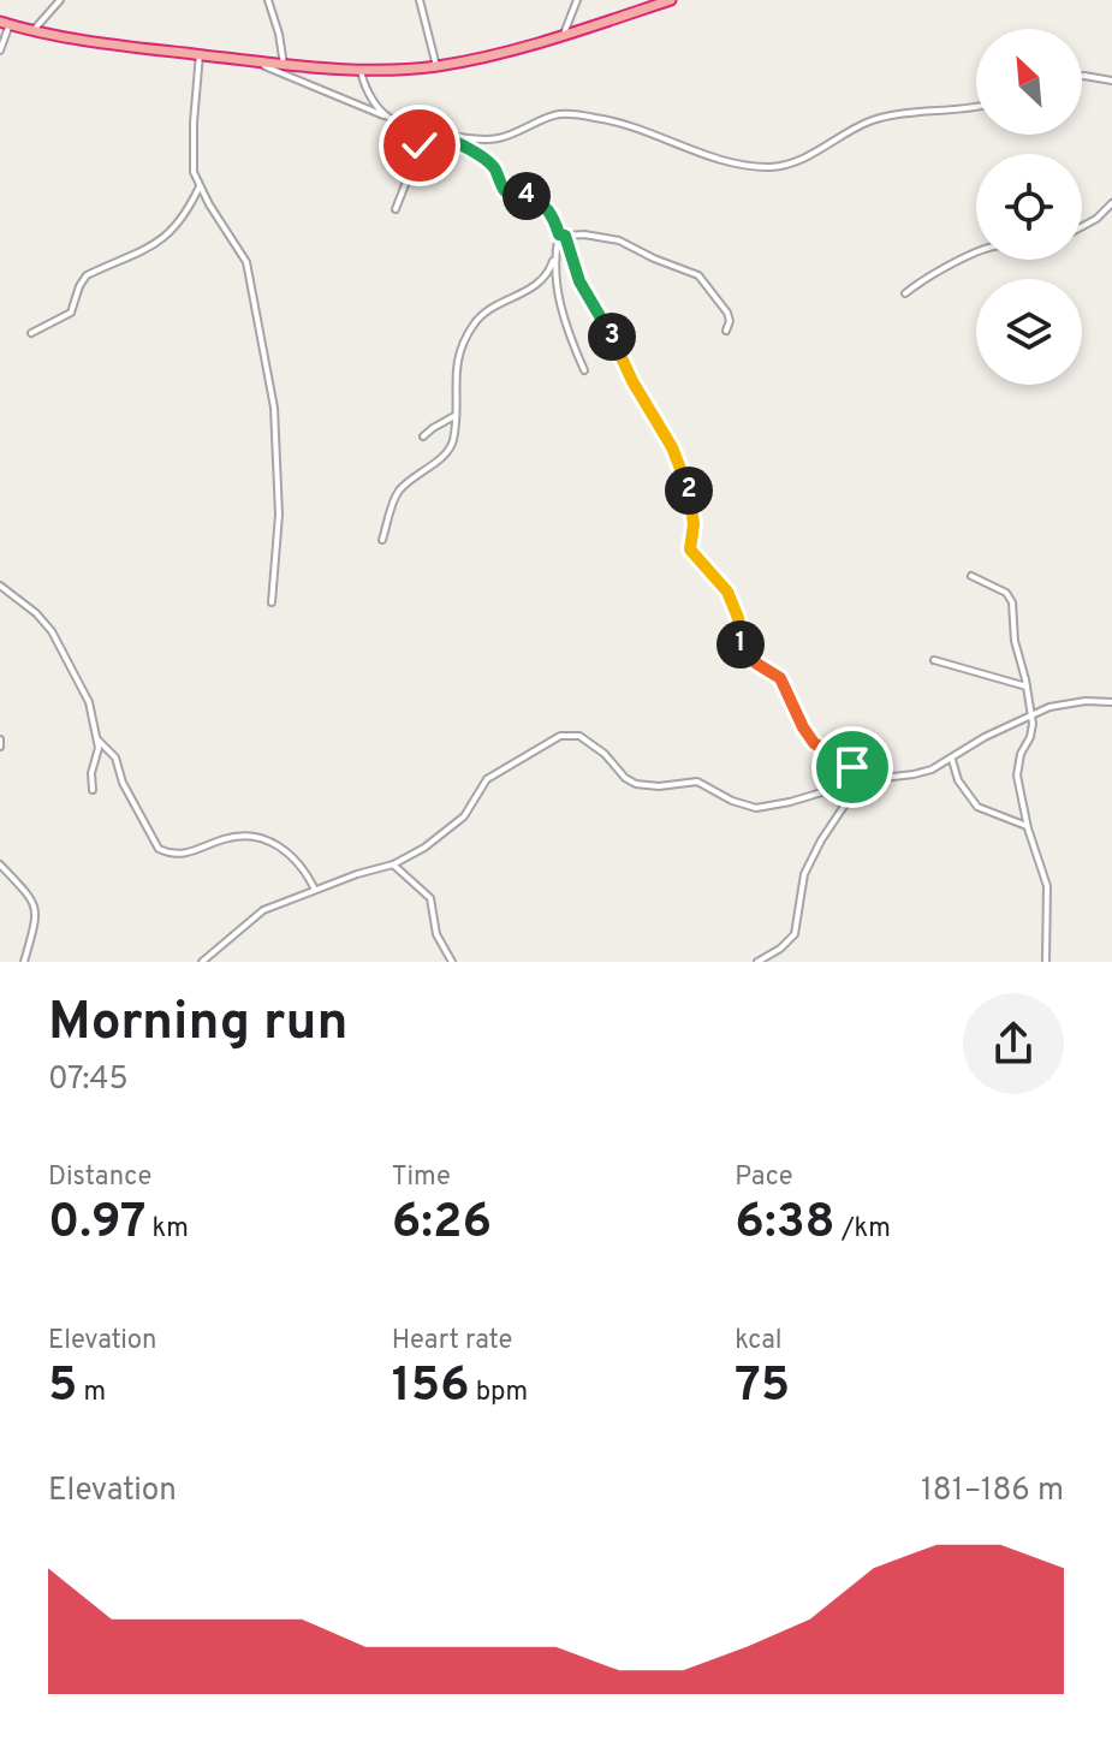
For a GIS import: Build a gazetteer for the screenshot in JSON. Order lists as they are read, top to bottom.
{
  "north": "top left",
  "page": {
    "pins": [
      "4",
      "3",
      "2",
      "1"
    ],
    "heading": ["Morning run", "07:45"],
    "stats": [
      ["Distance", "0.97 km"],
      ["Time", "6:26"],
      ["Pace", "6:38 /km"],
      ["Elevation", "5 m"],
      ["Heart rate", "156 bpm"],
      ["kcal", "75"]
    ],
    "chart": ["Elevation", "181–186 m"]
  }
}
